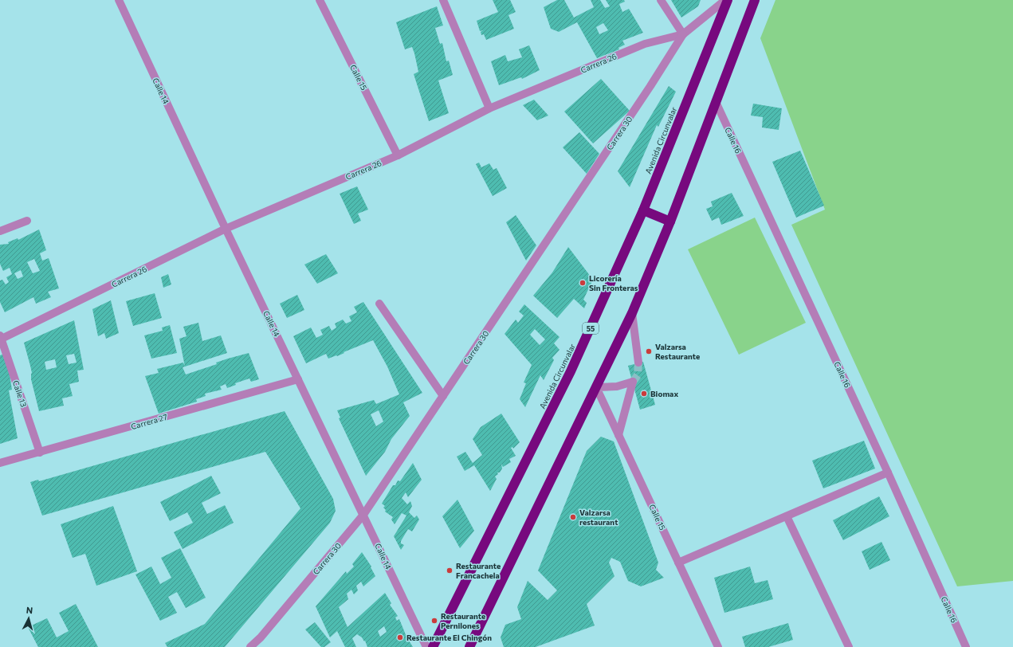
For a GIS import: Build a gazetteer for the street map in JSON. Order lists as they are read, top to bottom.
{
  "streets": {
    "highway": ["Avenida Circunvalar", "55"],
    "street": [
      "Carrera 26",
      "Calle 15",
      "Calle 14",
      "Carrera 30",
      "Calle 16",
      "Calle 13",
      "Carrera 27"
    ]
  },
  "crossings": [
    ["Carrera 26", "Calle 15"],
    ["Carrera 26", "Calle 14"],
    ["Carrera 26", "Carrera 30"],
    ["Carrera 26", "Avenida Circunvalar"],
    ["Carrera 26", "Calle 13"],
    ["Calle 14", "Carrera 30"],
    ["Calle 14", "Carrera 27"],
    ["Calle 13", "Carrera 27"]
  ],
  "places": [
    "Licorería Sin Fronteras",
    "Valzarsa Restaurante",
    "Biomax",
    "Valzarsa restaurant",
    "Restaurante Francachela",
    "Restaurante Pernilones",
    "Restaurante El Chingón"
  ],
  "north": "top"
}
